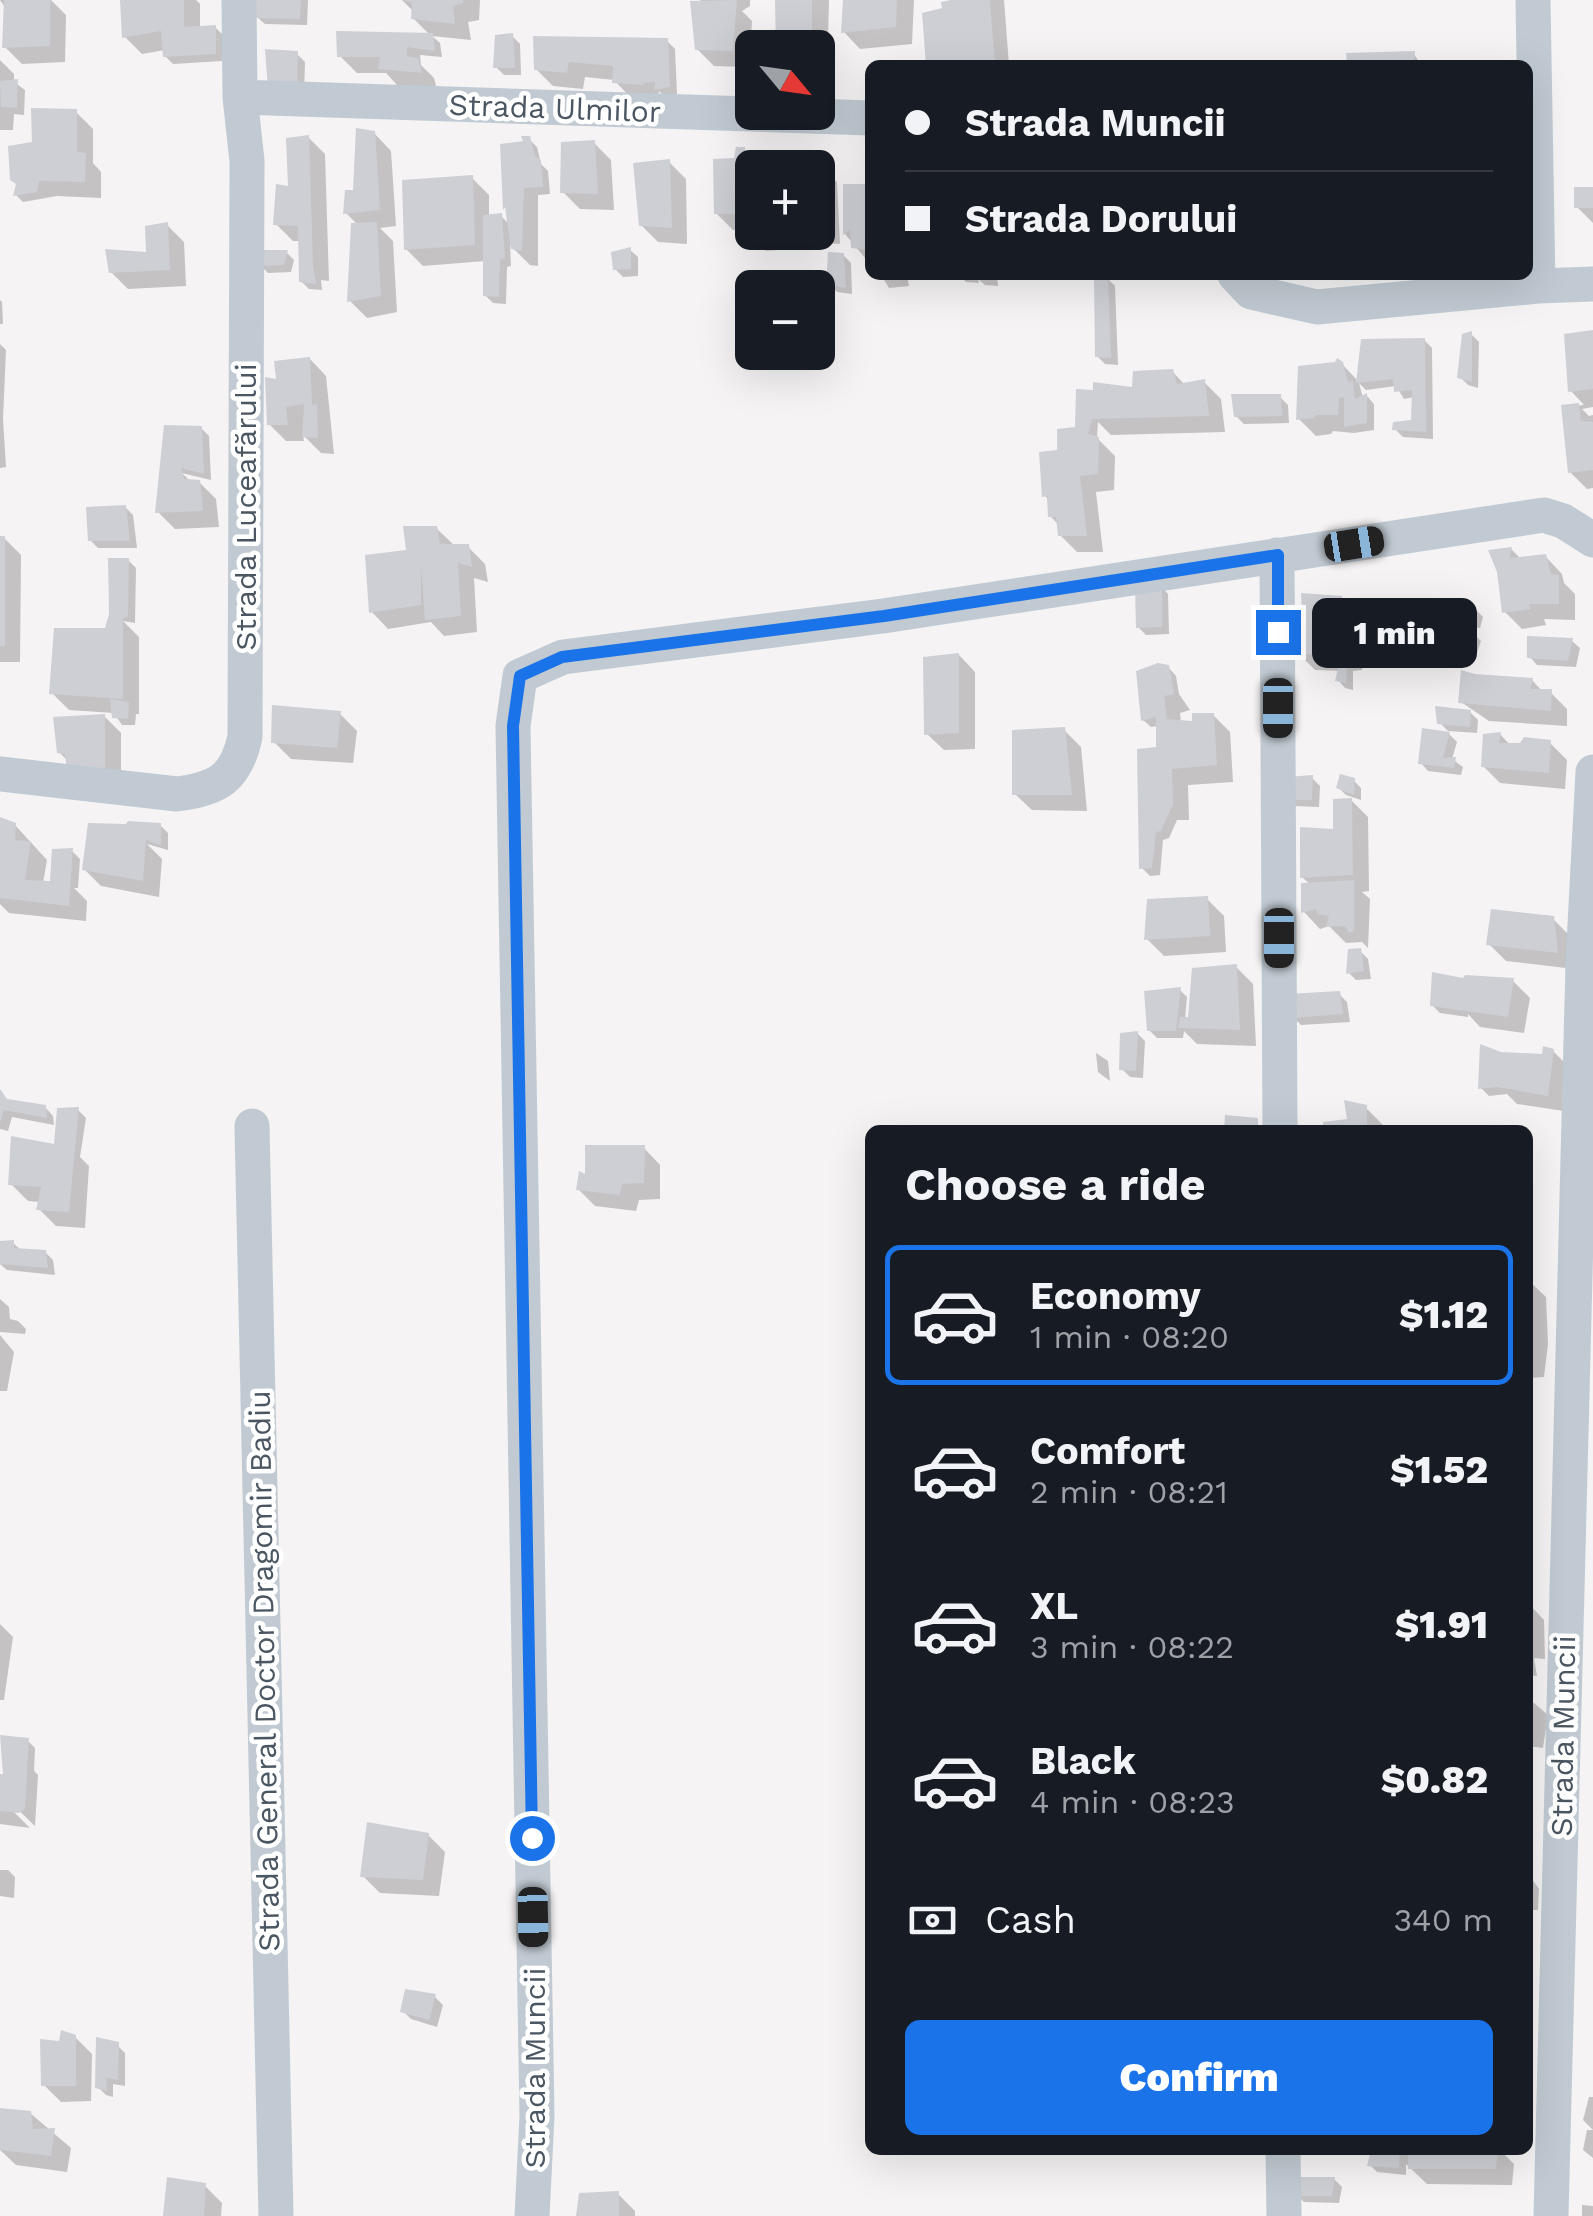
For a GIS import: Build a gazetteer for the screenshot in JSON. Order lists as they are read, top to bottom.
{
  "streets": {
    "street": [
      "Strada Ulmilor",
      "Strada Luceafărului",
      "Strada General Doctor Dragomir Badiu",
      "Strada Muncii"
    ]
  },
  "crossings": [
    ["Strada Ulmilor", "Strada Luceafărului"]
  ],
  "north": "bottom right",
  "page": {
    "map_buttons": ["+", "−"],
    "banner": ["Strada Muncii", "Strada Dorului"],
    "bubble": "1 min",
    "heading": "Choose a ride",
    "list": [
      {
        "name": "Economy",
        "note": "1 min · 08:20",
        "value": "$1.12"
      },
      {
        "name": "Comfort",
        "note": "2 min · 08:21",
        "value": "$1.52"
      },
      {
        "name": "XL",
        "note": "3 min · 08:22",
        "value": "$1.91"
      },
      {
        "name": "Black",
        "note": "4 min · 08:23",
        "value": "$0.82"
      }
    ],
    "pay": ["Cash", "340 m"],
    "buttons": "Confirm"
  }
}
